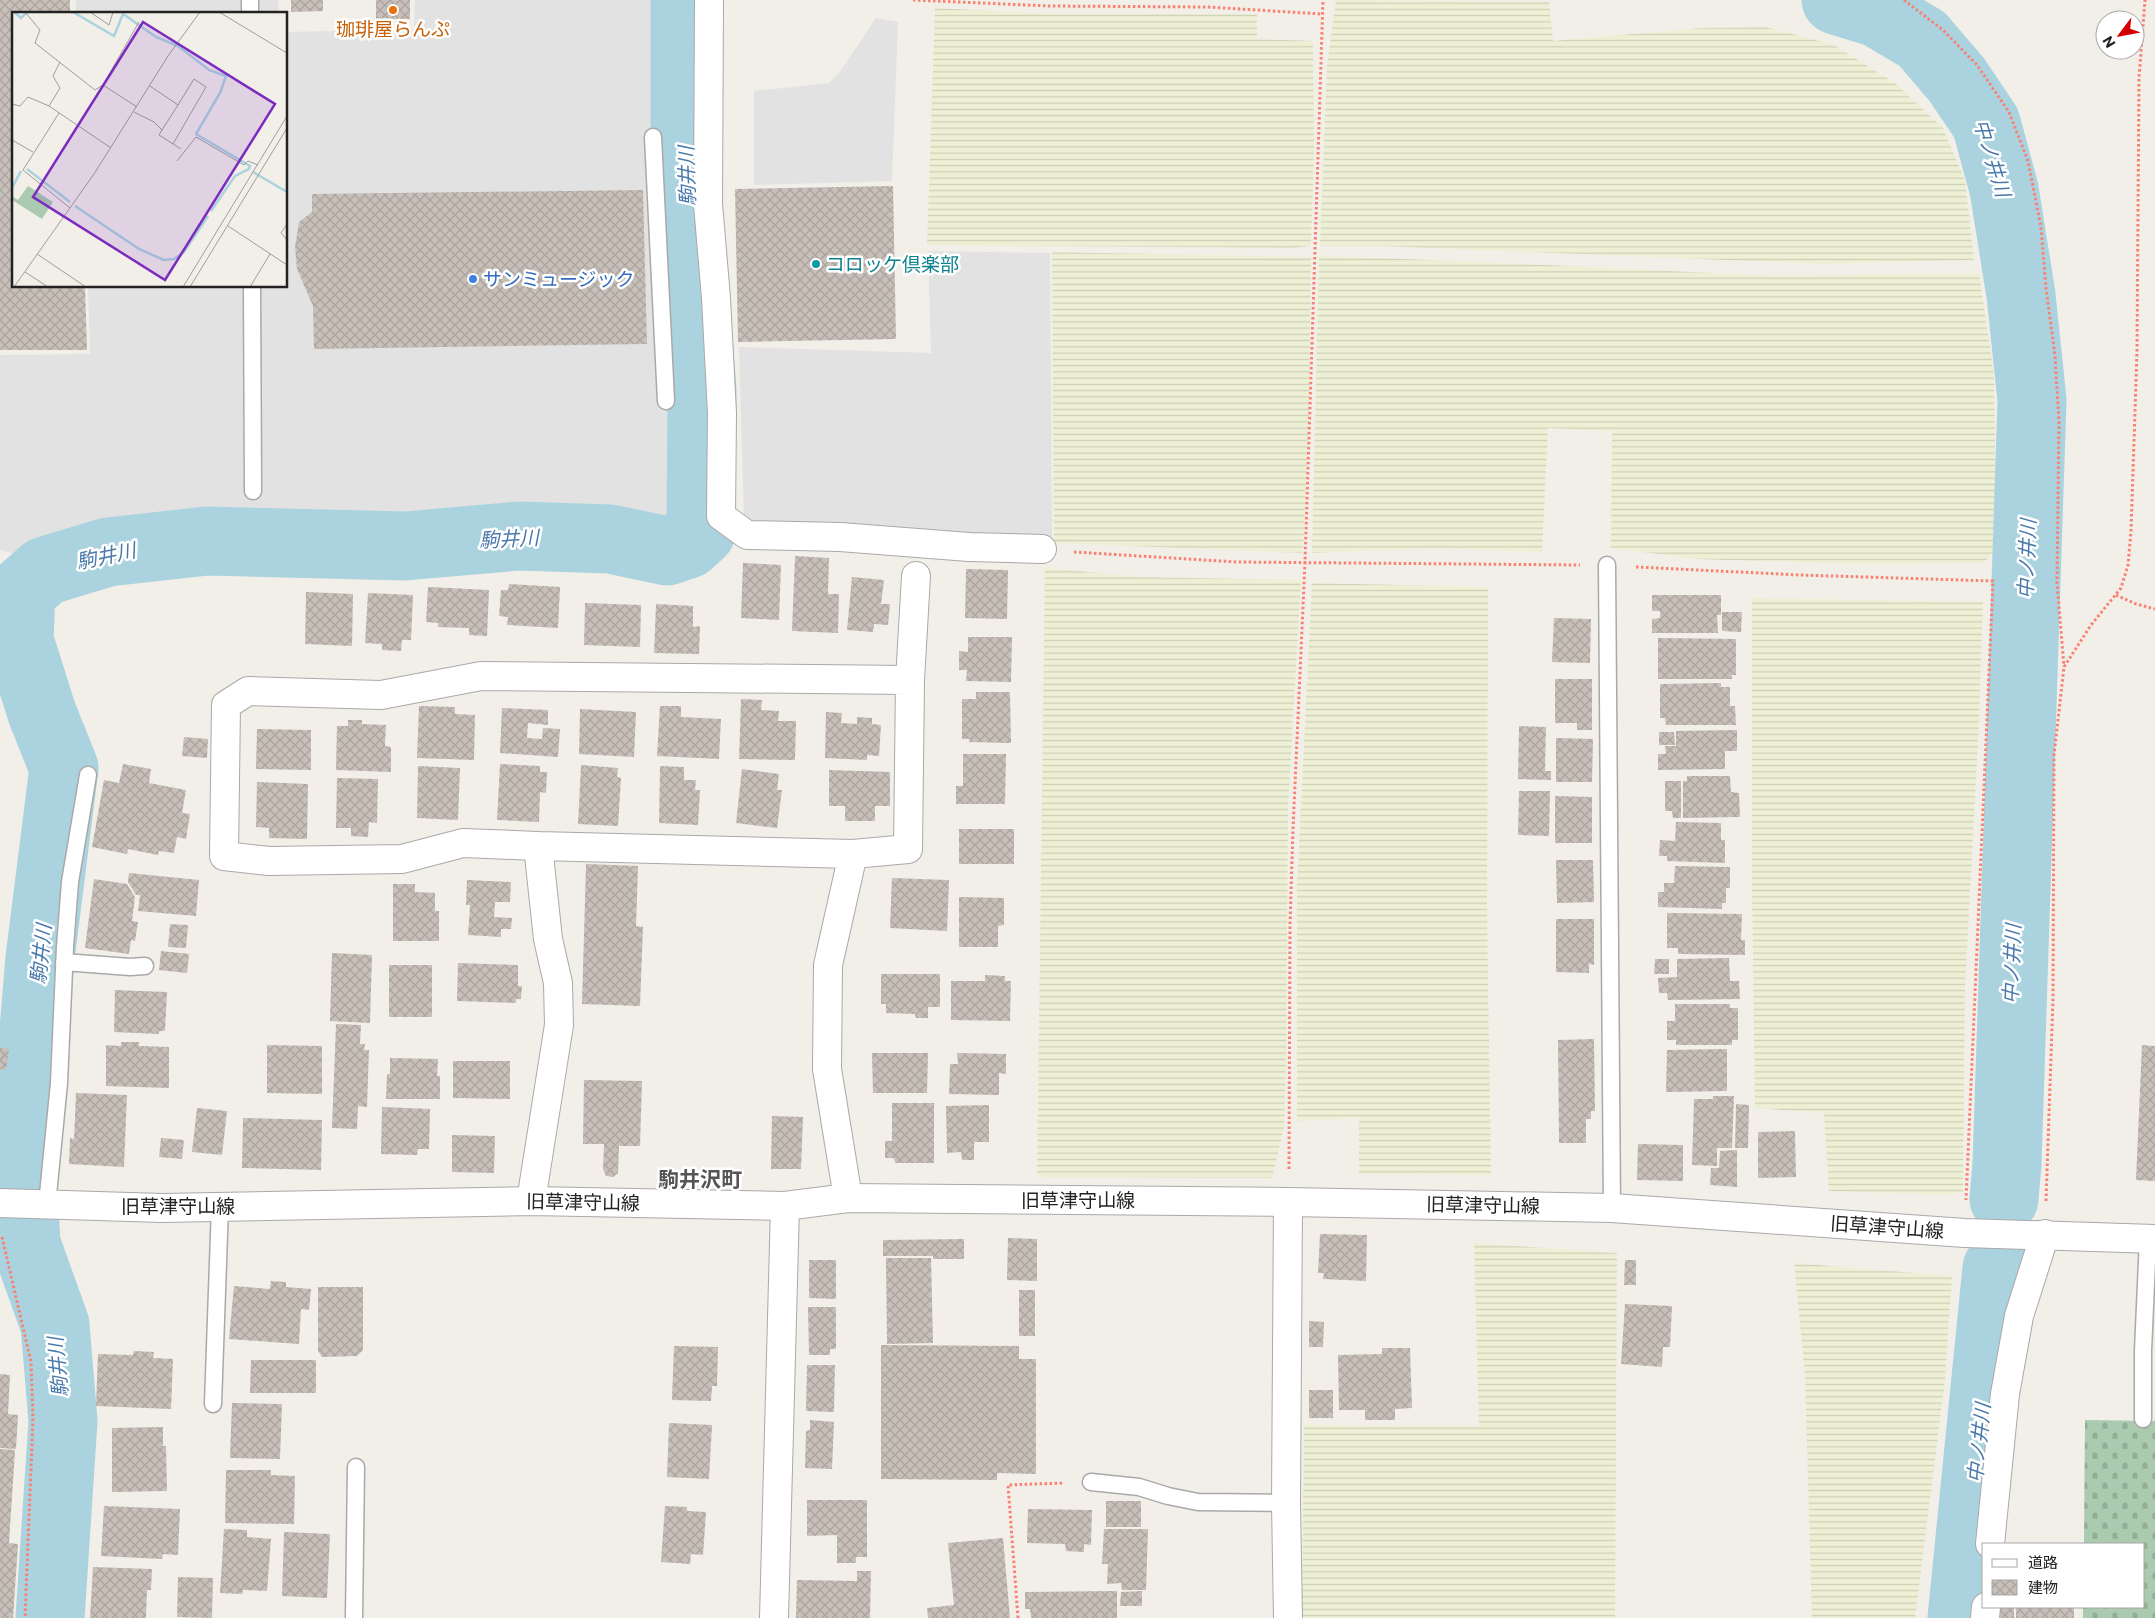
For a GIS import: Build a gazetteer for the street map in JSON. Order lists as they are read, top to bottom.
{
  "streets": {
    "street": ["旧草津守山線"]
  },
  "districts": ["駒井沢町"],
  "water": ["中ノ井川", "駒井川"],
  "places": ["珈琲屋らんぷ", "コロッケ倶楽部", "サンミュージック"],
  "legend": ["道路", "建物"],
  "north": "bottom left"
}
